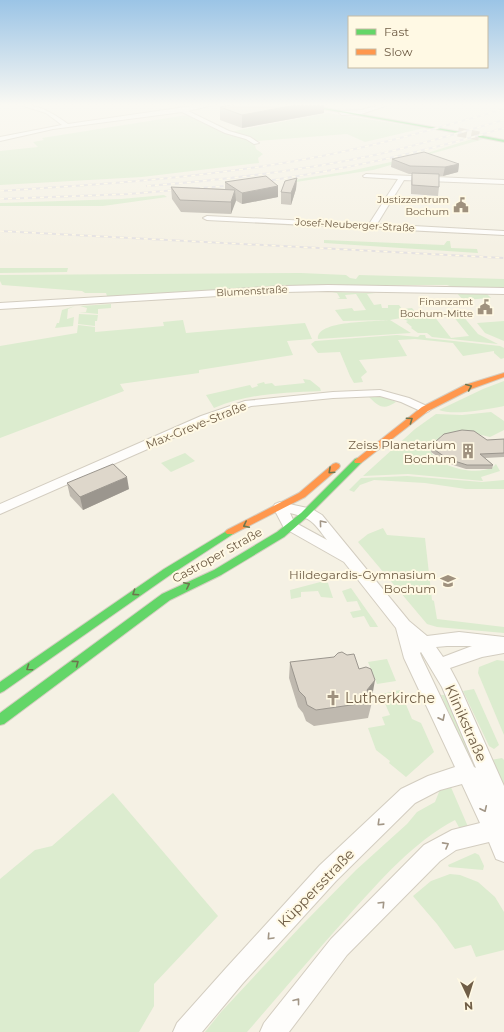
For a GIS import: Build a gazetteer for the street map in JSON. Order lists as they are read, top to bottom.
{
  "streets": {
    "main road": ["Castroper Straße"],
    "street": [
      "Josef-Neuberger-Straße",
      "Blumenstraße",
      "Max-Greve-Straße",
      "Klinikstraße",
      "Küppersstraße"
    ]
  },
  "crossings": [
    ["Max-Greve-Straße", "Castroper Straße"],
    ["Castroper Straße", "Klinikstraße"],
    ["Klinikstraße", "Küppersstraße"]
  ],
  "places": {
    "public building": ["Justizzentrum Bochum", "Finanzamt Bochum-Mitte"],
    "building": ["Zeiss Planetarium Bochum"],
    "school or university": ["Hildegardis-Gymnasium Bochum"],
    "church": ["Lutherkirche"]
  },
  "legend": ["Fast", "Slow"],
  "north": "bottom"
}
